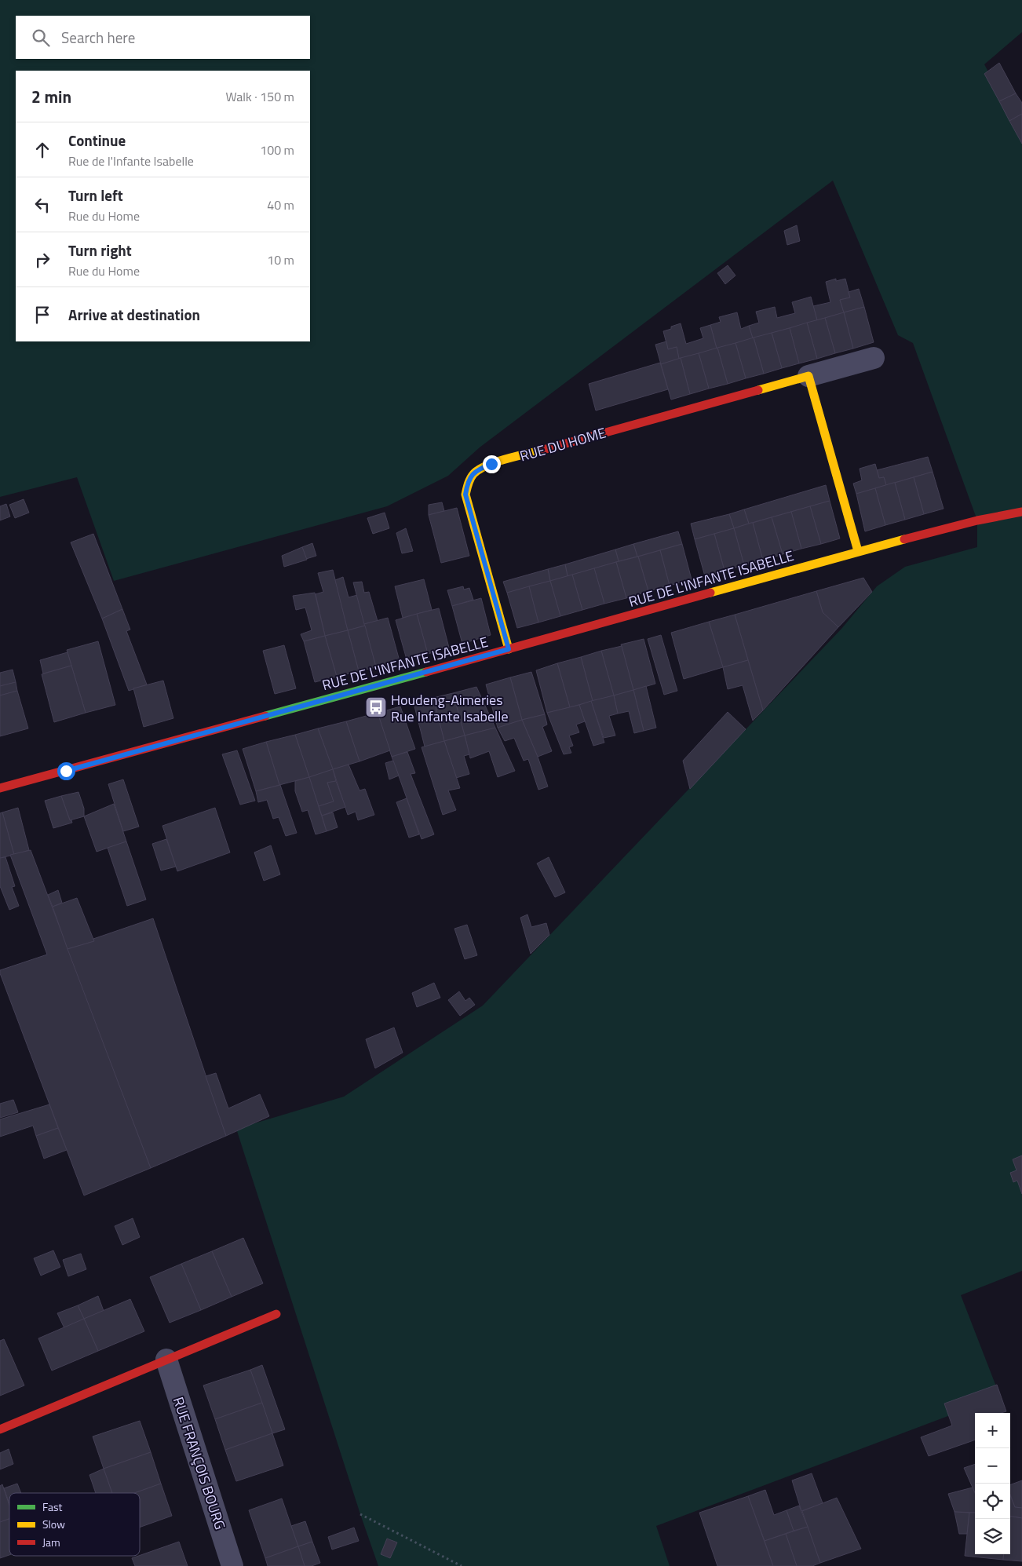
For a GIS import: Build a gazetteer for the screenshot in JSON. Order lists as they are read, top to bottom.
{
  "streets": {
    "street": ["RUE DU HOME", "RUE DE L'INFANTE ISABELLE", "RUE FRANÇOIS BOURG"]
  },
  "crossings": [
    ["RUE DU HOME", "RUE DE L'INFANTE ISABELLE"]
  ],
  "places": {
    "bus stop": ["Houdeng-Aimeries Rue Infante Isabelle"]
  },
  "legend": ["Fast", "Slow", "Jam"],
  "page": {
    "search": "Search here",
    "heading": ["2 min", "Walk · 150 m"],
    "list": [
      ["Continue", "Rue de l'Infante Isabelle", "100 m"],
      ["Turn left", "Rue du Home", "40 m"],
      ["Turn right", "Rue du Home", "10 m"],
      "Arrive at destination"
    ],
    "map_buttons": ["+", "−"]
  }
}
